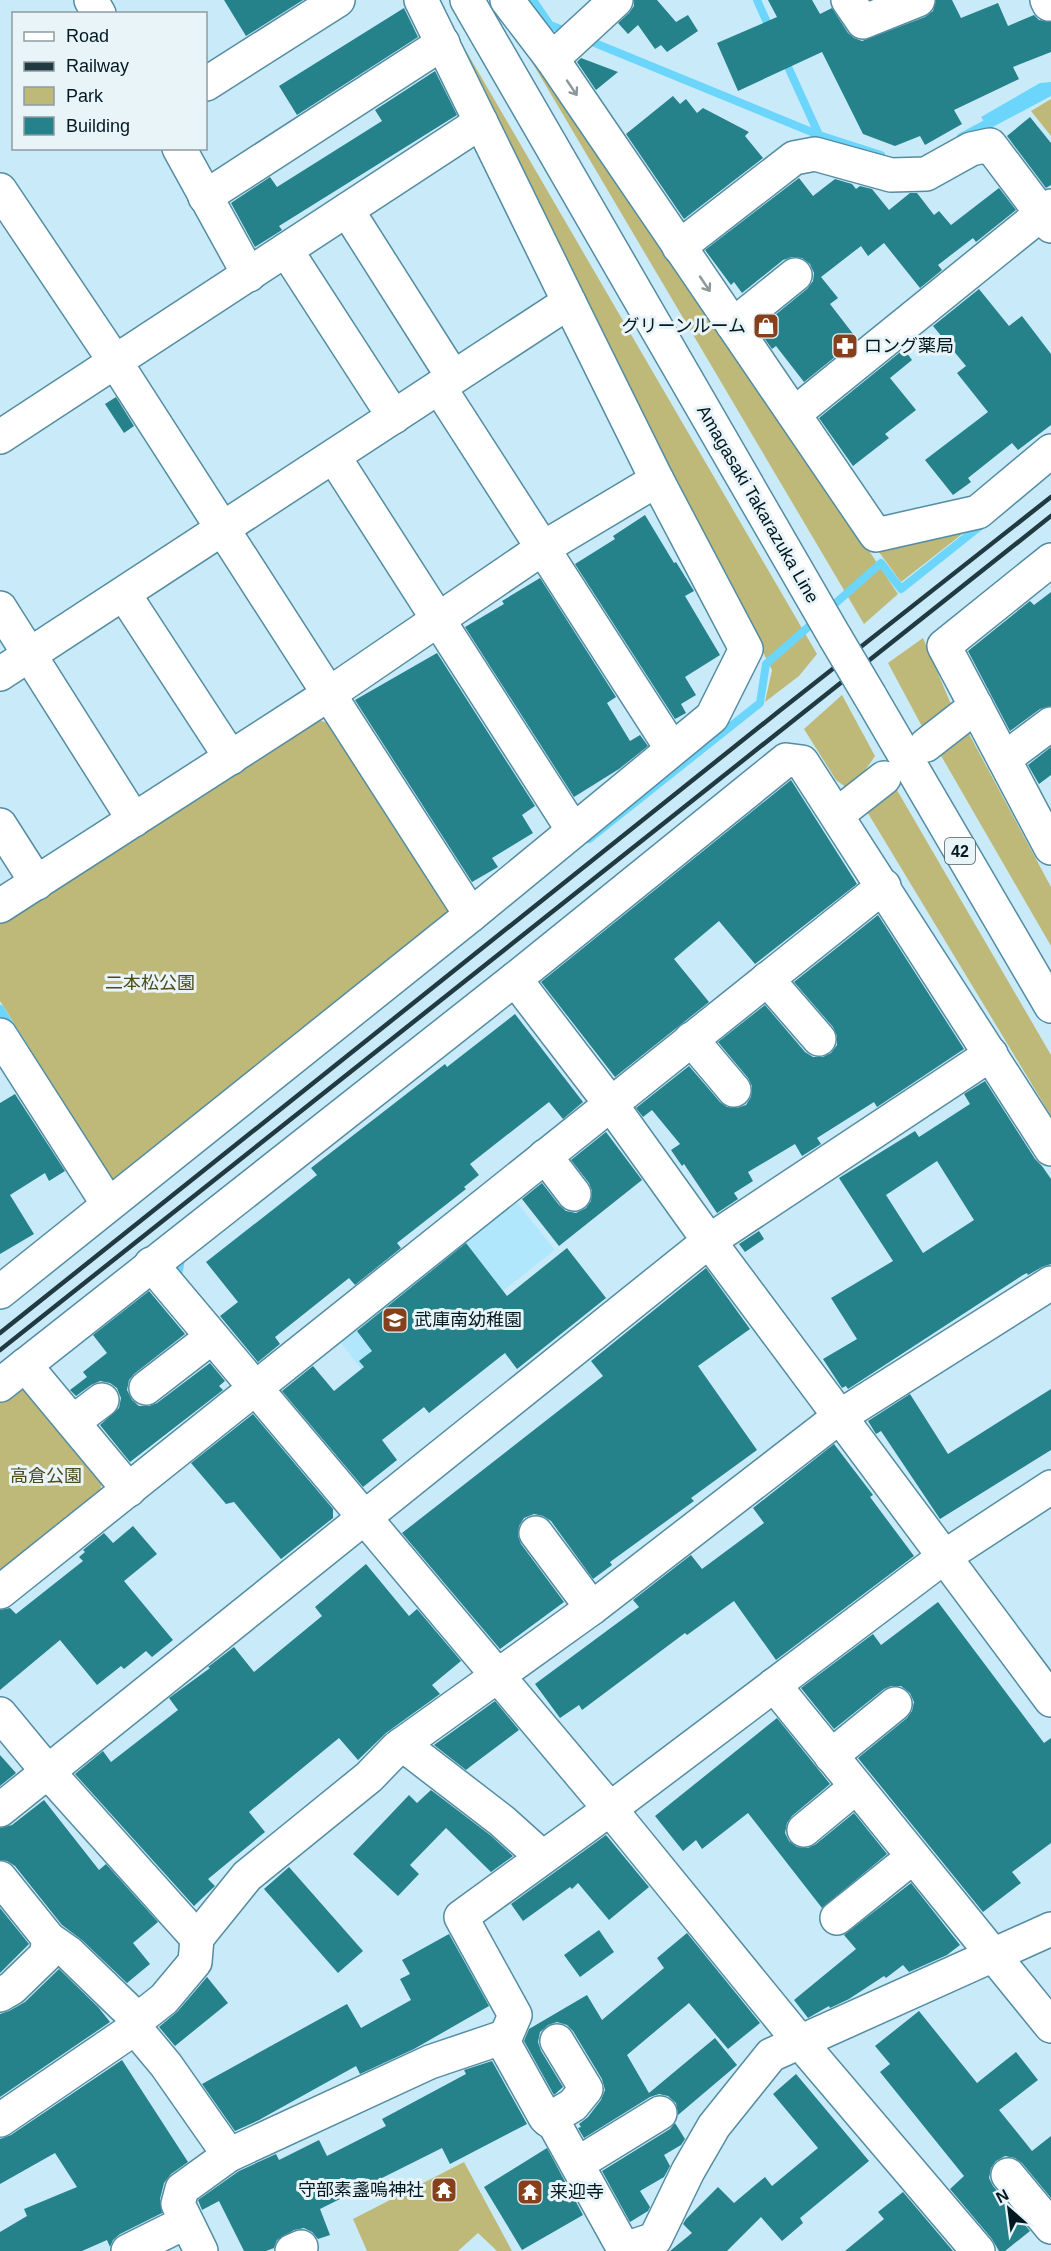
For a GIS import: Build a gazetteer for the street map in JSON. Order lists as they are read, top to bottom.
{
  "streets": {
    "street": ["Amagasaki Takarazuka Line", "42"]
  },
  "parks": ["二本松公園", "高倉公園"],
  "places": {
    "shop": ["グリーンルーム"],
    "pharmacy": ["ロング薬局"],
    "school or university": ["武庫南幼稚園"],
    "temple": ["守部素盞嗚神社", "来迎寺"]
  },
  "legend": [
    "Road",
    "Railway",
    "Park",
    "Building"
  ],
  "north": "top left"
}
